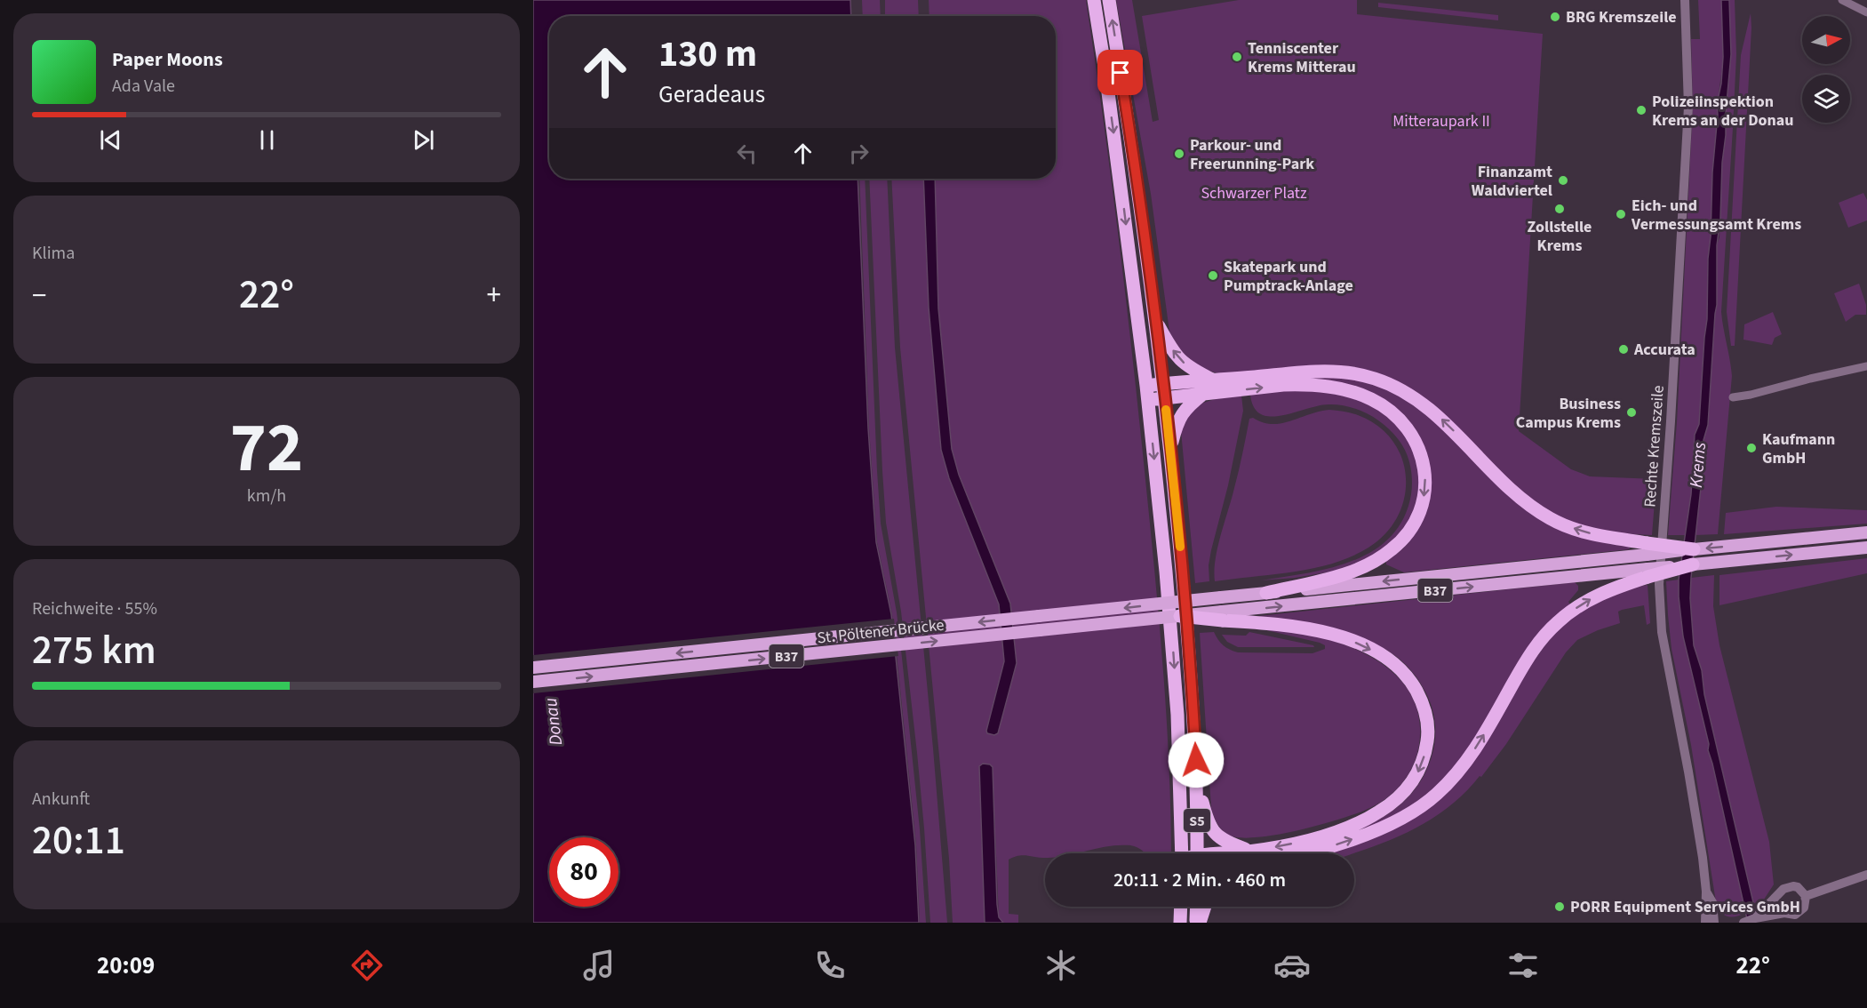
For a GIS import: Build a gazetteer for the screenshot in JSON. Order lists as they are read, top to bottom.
{
  "streets": {
    "highway": ["S5"],
    "main road": ["B37", "St. Pöltener Brücke"],
    "street": ["Rechte Kremszeile"]
  },
  "crossings": [
    ["B37", "St. Pöltener Brücke"]
  ],
  "water": ["Krems", "Donau"],
  "parks": ["Mitteraupark II", "Schwarzer Platz"],
  "places": [
    "BRG Kremszeile",
    "Tenniscenter Krems Mitterau",
    "Polizeiinspektion Krems an der Donau",
    "Parkour- und Freerunning-Park",
    "Finanzamt Waldviertel",
    "Zollstelle Krems",
    "Eich- und Vermessungsamt Krems",
    "Skatepark und Pumptrack-Anlage",
    "Accurata",
    "Business Campus Krems",
    "Kaufmann GmbH",
    "PORR Equipment Services GmbH"
  ],
  "north": "right",
  "page": {
    "turn": ["130 m", "Geradeaus"],
    "song": ["Paper Moons", "Ada Vale"],
    "tile": [
      "Klima",
      ["72", "km/h"],
      ["Reichweite · 55%", "275 km"],
      ["Ankunft", "20:11"]
    ],
    "heat": ["−", "22°", "+"],
    "limit": "80",
    "trip": "20:11 · 2 Min. · 460 m",
    "tabs": ["20:09", "22°"]
  }
}
